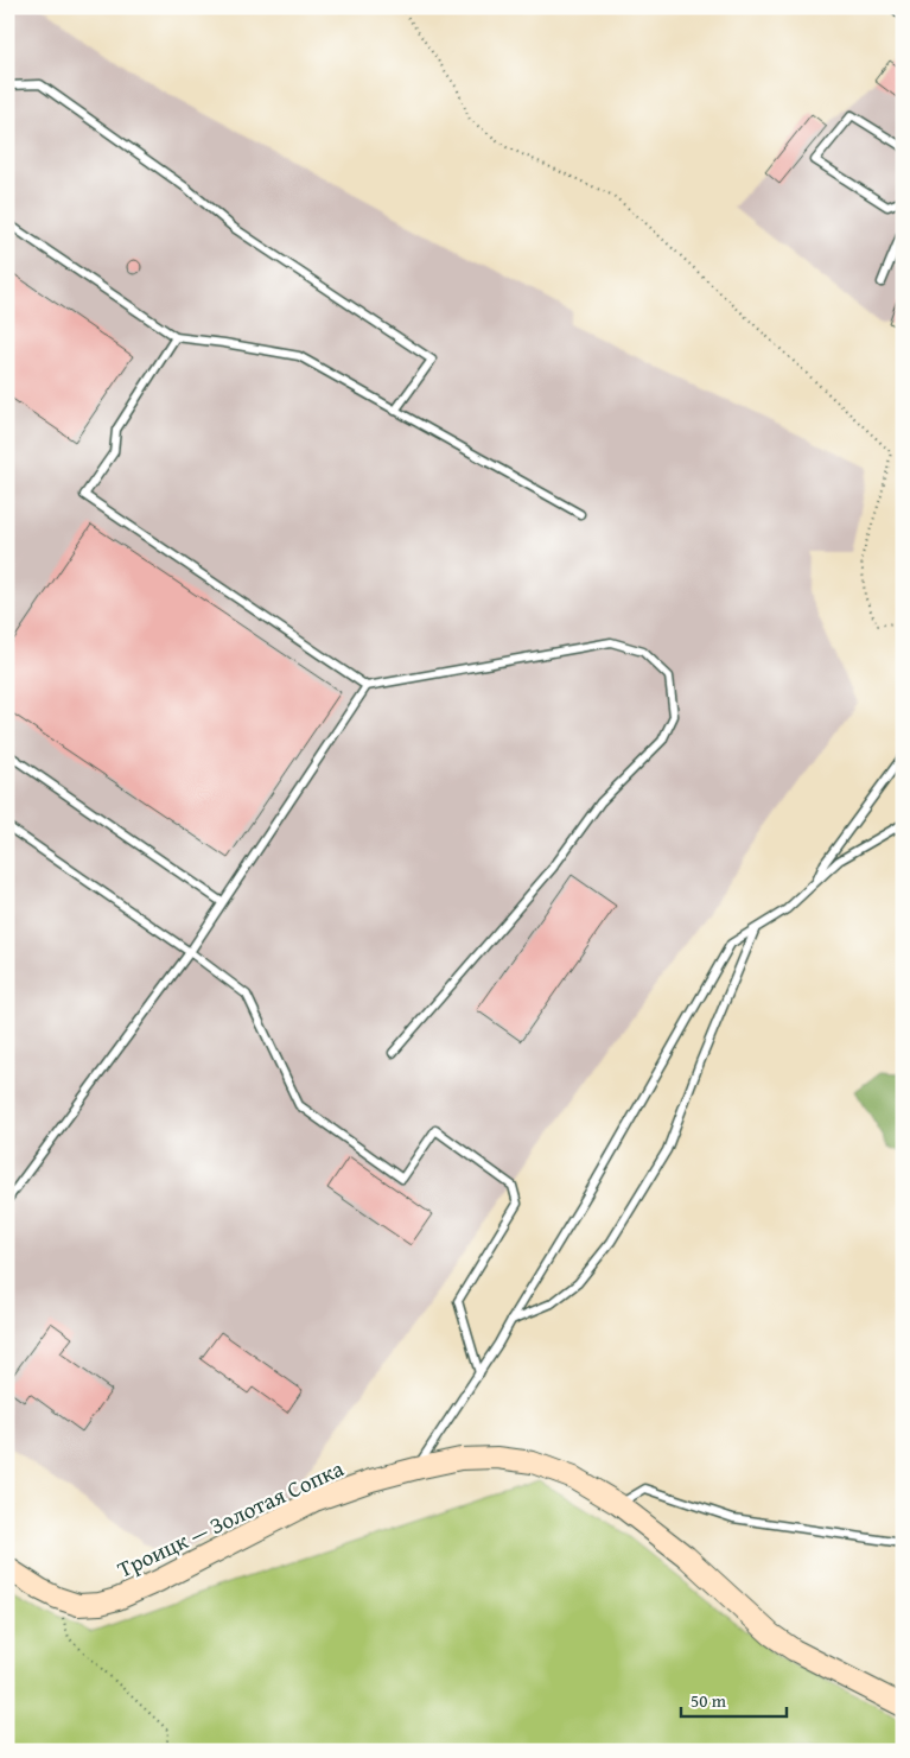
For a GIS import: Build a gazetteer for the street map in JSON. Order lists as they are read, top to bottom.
{
  "streets": {
    "street": ["Троицк — Золотая Сопка"]
  },
  "scale_bar": "50 m"
}
